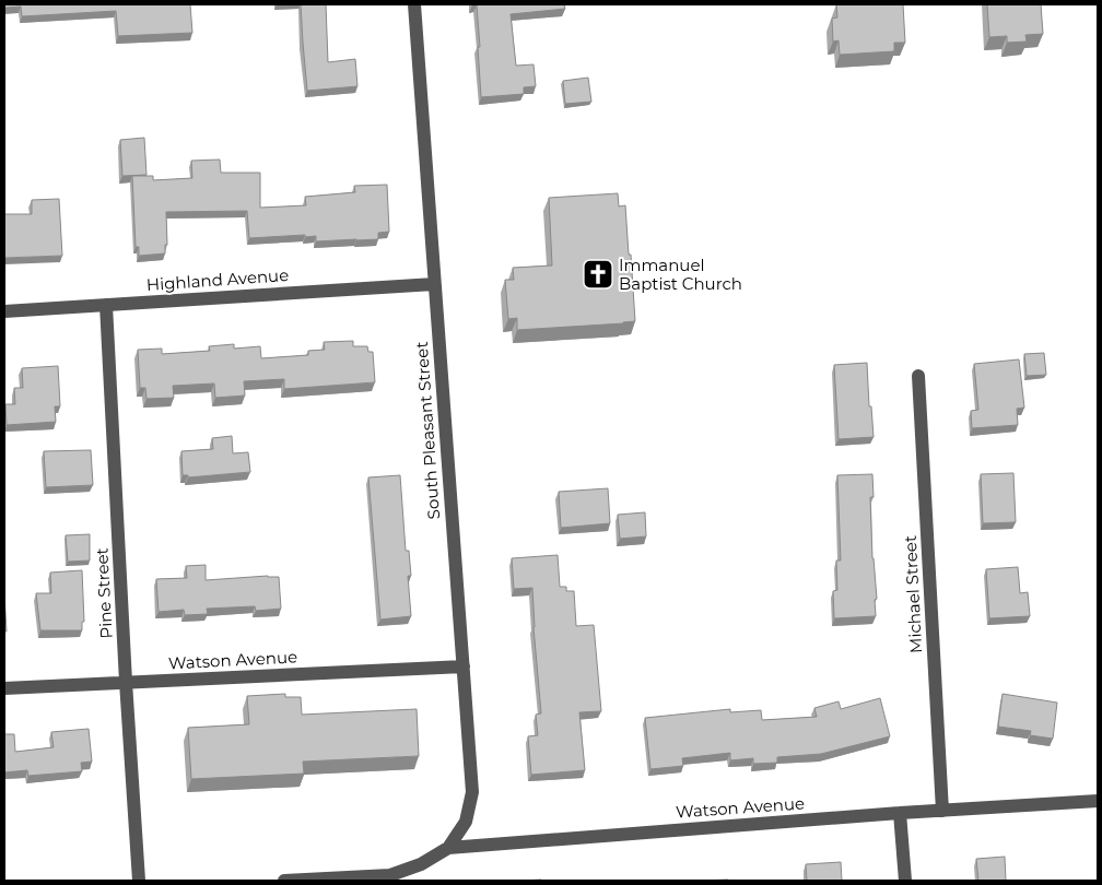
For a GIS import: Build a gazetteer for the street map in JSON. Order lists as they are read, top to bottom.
{
  "streets": {
    "street": [
      "Highland Avenue",
      "South Pleasant Street",
      "Pine Street",
      "Michael Street",
      "Watson Avenue"
    ]
  },
  "crossings": [
    ["Highland Avenue", "South Pleasant Street"],
    ["Highland Avenue", "Pine Street"],
    ["South Pleasant Street", "Watson Avenue"],
    ["Pine Street", "Watson Avenue"],
    ["Michael Street", "Watson Avenue"]
  ],
  "places": {
    "church": ["Immanuel Baptist Church"]
  }
}
